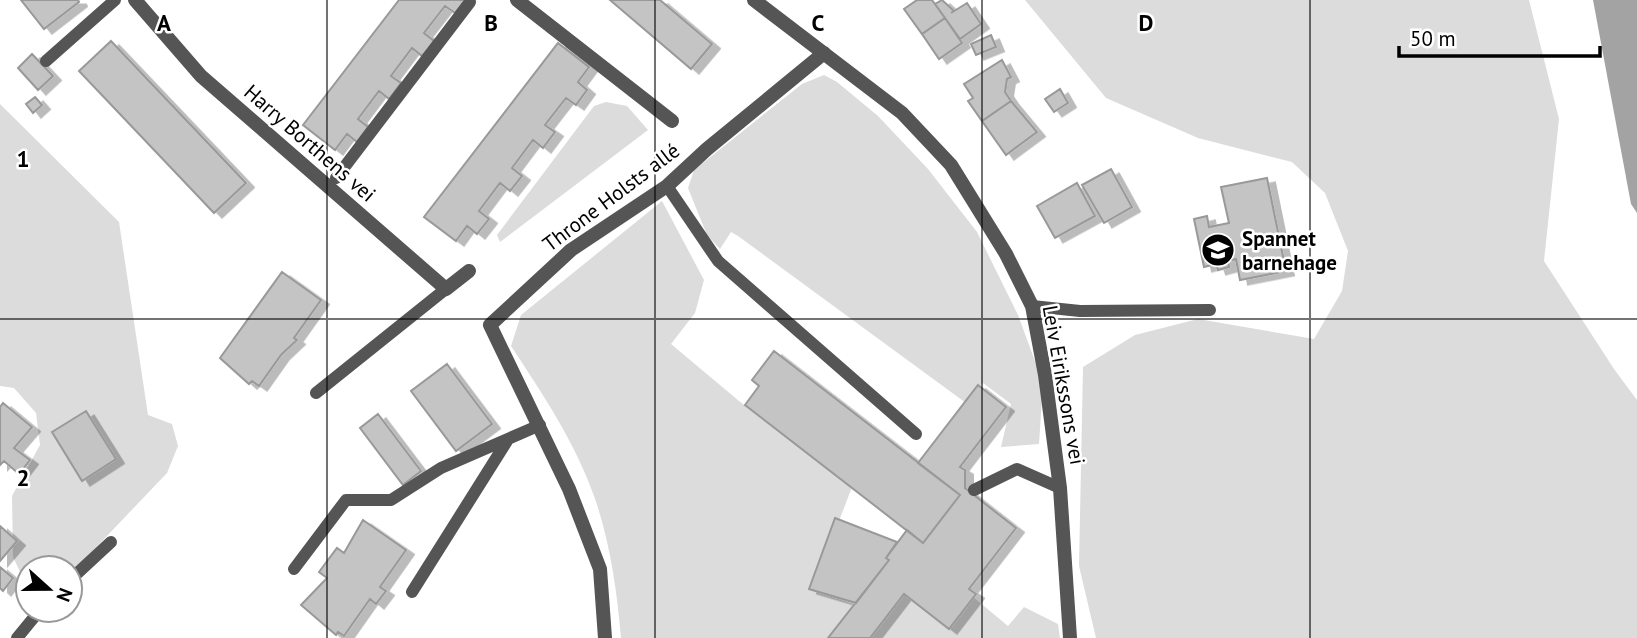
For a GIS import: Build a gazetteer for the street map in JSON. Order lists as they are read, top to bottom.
{
  "streets": {
    "street": ["Harry Borthens vei", "Throne Holsts allé", "Leiv Eirikssons vei"]
  },
  "crossings": [
    ["Throne Holsts allé", "Leiv Eirikssons vei"]
  ],
  "places": {
    "school or university": ["Spannet barnehage"]
  },
  "scale_bar": "50 m",
  "north": "right",
  "grid": {
    "columns": [
      "A",
      "B",
      "C",
      "D"
    ],
    "rows": ["1", "2"]
  }
}
